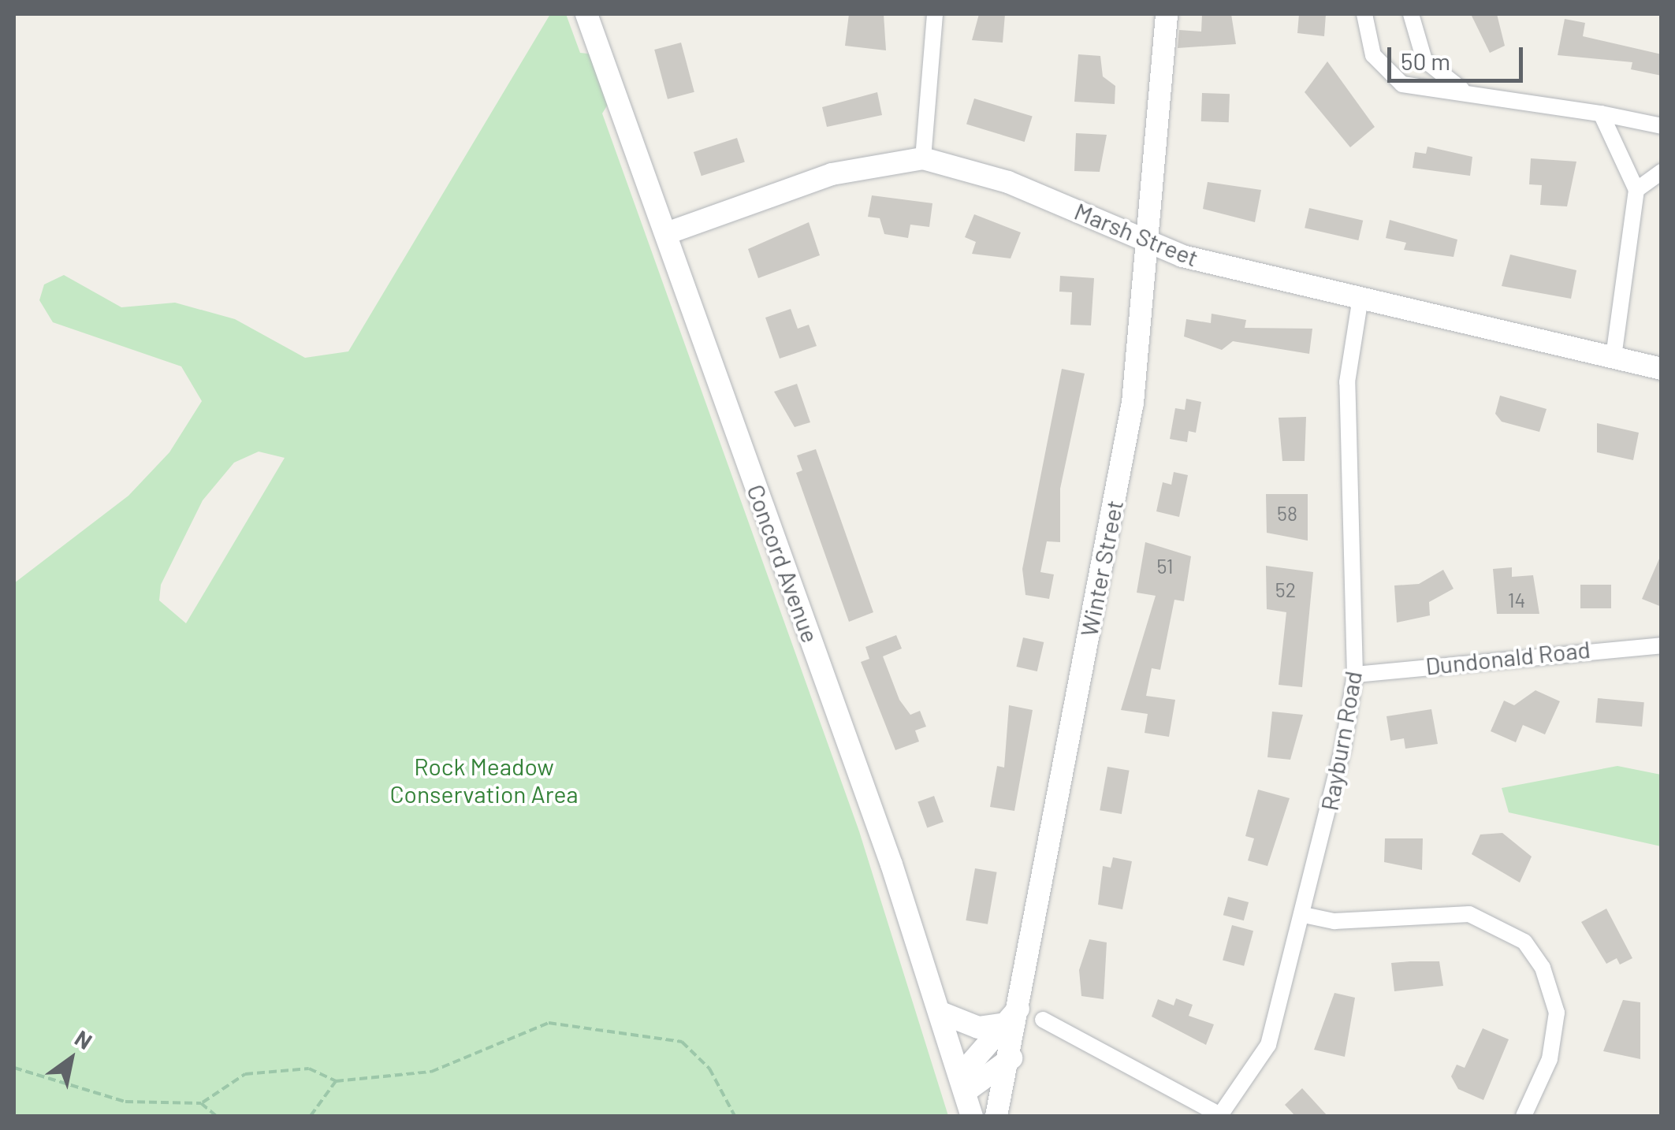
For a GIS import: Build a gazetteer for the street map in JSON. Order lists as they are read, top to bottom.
{
  "streets": {
    "main road": ["Marsh Street", "Concord Avenue", "Winter Street"],
    "street": ["Dundonald Road", "Rayburn Road"]
  },
  "crossings": [
    ["Marsh Street", "Concord Avenue"],
    ["Marsh Street", "Winter Street"],
    ["Marsh Street", "Rayburn Road"],
    ["Dundonald Road", "Rayburn Road"]
  ],
  "parks": ["Rock Meadow Conservation Area"],
  "house_numbers": [
    "58",
    "51",
    "52",
    "14"
  ],
  "scale_bar": "50 m",
  "north": "top right"
}
